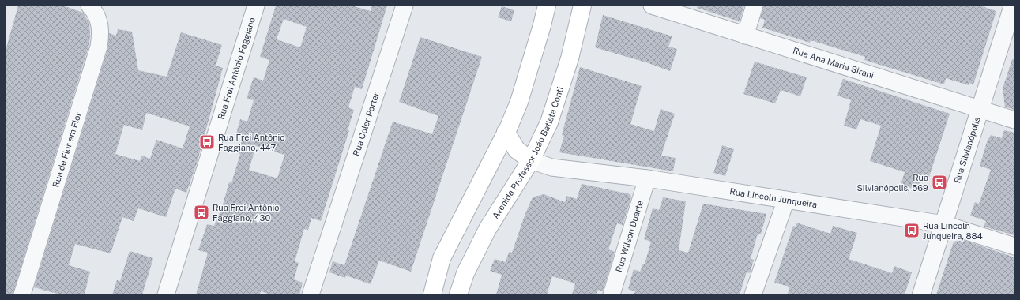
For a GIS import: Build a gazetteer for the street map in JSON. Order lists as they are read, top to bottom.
{
  "streets": {
    "main road": ["Avenida Professor João Batista Conti"],
    "street": [
      "Rua Ana Maria Sirani",
      "Rua Frei Antônio Faggiano",
      "Rua Coler Porter",
      "Rua de Flor em Flor",
      "Rua Silvianópolis",
      "Rua Lincoln Junqueira",
      "Rua Wilson Duarte"
    ]
  },
  "crossings": [
    ["Rua Ana Maria Sirani", "Rua Silvianópolis"],
    ["Rua Silvianópolis", "Rua Lincoln Junqueira"],
    ["Avenida Professor João Batista Conti", "Rua Lincoln Junqueira"],
    ["Rua Lincoln Junqueira", "Rua Wilson Duarte"]
  ],
  "places": {
    "bus stop": [
      "Rua Frei Antônio Faggiano, 447",
      "Rua Silvianópolis, 569",
      "Rua Frei Antônio Faggiano, 430",
      "Rua Lincoln Junqueira, 884"
    ]
  }
}
